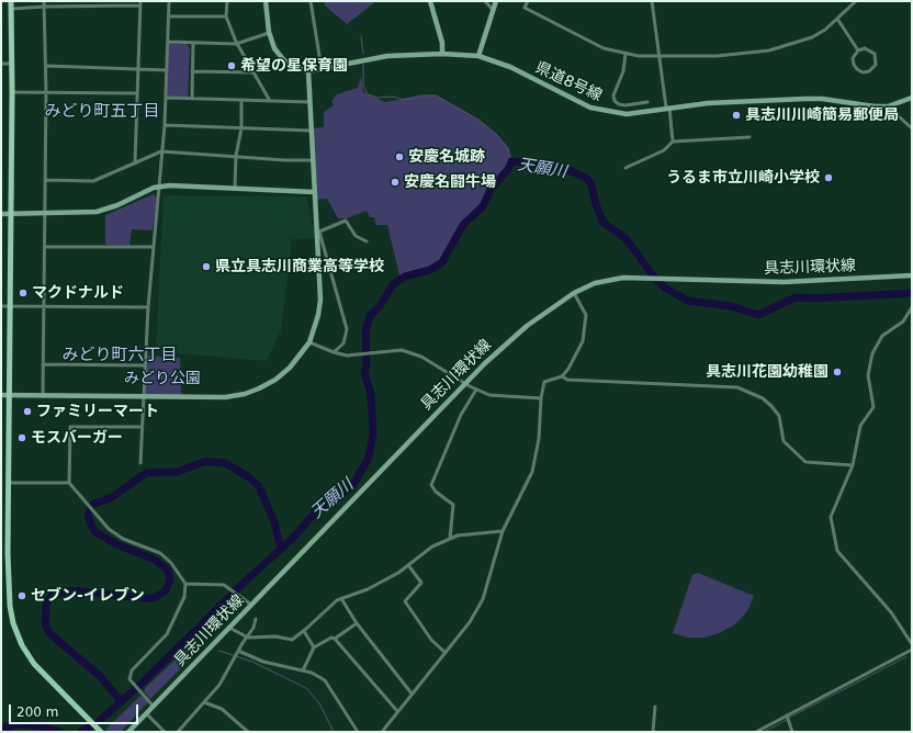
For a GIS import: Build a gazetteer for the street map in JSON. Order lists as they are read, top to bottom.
{
  "streets": {
    "main road": ["県道8号線", "具志川環状線"]
  },
  "districts": ["みどり町五丁目", "みどり町六丁目"],
  "water": ["天願川"],
  "parks": ["みどり公園"],
  "places": [
    "希望の星保育園",
    "具志川川崎簡易郵便局",
    "安慶名城跡",
    "うるま市立川崎小学校",
    "安慶名闘牛場",
    "県立具志川商業高等学校",
    "マクドナルド",
    "具志川花園幼稚園",
    "ファミリーマート",
    "モスバーガー",
    "セブン-イレブン"
  ],
  "scale_bar": "200 m"
}
